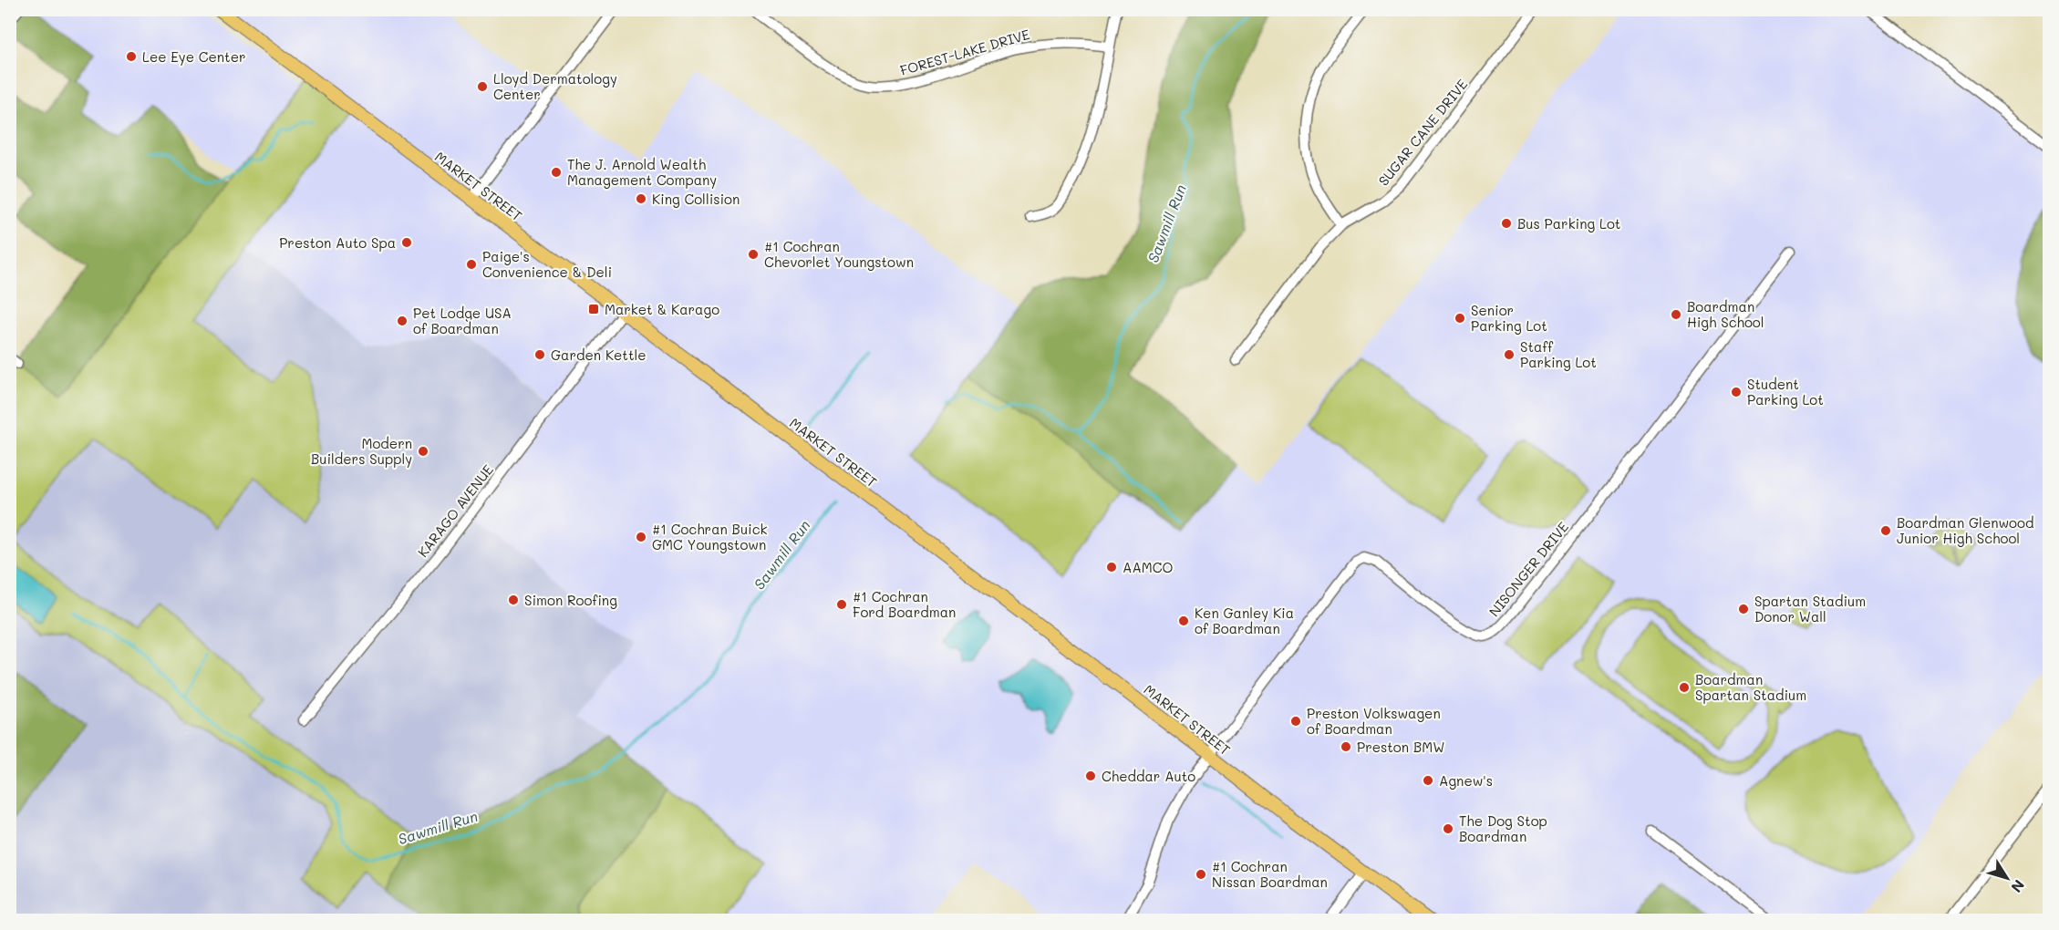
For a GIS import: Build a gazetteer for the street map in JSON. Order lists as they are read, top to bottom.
{
  "streets": {
    "main road": ["MARKET STREET"],
    "street": [
      "FOREST-LAKE DRIVE",
      "SUGAR CANE DRIVE",
      "KARAGO AVENUE",
      "NISONGER DRIVE"
    ]
  },
  "crossings": [
    ["MARKET STREET", "KARAGO AVENUE"],
    ["MARKET STREET", "NISONGER DRIVE"]
  ],
  "water": ["Sawmill Run"],
  "places": {
    "other": [
      "Lee Eye Center",
      "Lloyd Dermatology Center",
      "The J. Arnold Wealth Management Company",
      "King Collision",
      "Bus Parking Lot",
      "Preston Auto Spa",
      "#1 Cochran Chevorlet Youngstown",
      "Paige's Convenience & Deli",
      "Boardman High School",
      "Senior Parking Lot",
      "Pet Lodge USA of Boardman",
      "Garden Kettle",
      "Staff Parking Lot",
      "Student Parking Lot",
      "Modern Builders Supply",
      "Boardman Glenwood Junior High School",
      "#1 Cochran Buick GMC Youngstown",
      "AAMCO",
      "Simon Roofing",
      "#1 Cochran Ford Boardman",
      "Spartan Stadium Donor Wall",
      "Ken Ganley Kia of Boardman",
      "Boardman Spartan Stadium",
      "Preston Volkswagen of Boardman",
      "Preston BMW",
      "Cheddar Auto",
      "Agnew's",
      "The Dog Stop Boardman",
      "#1 Cochran Nissan Boardman"
    ],
    "transit": ["Market & Karago"]
  },
  "north": "bottom right"
}
